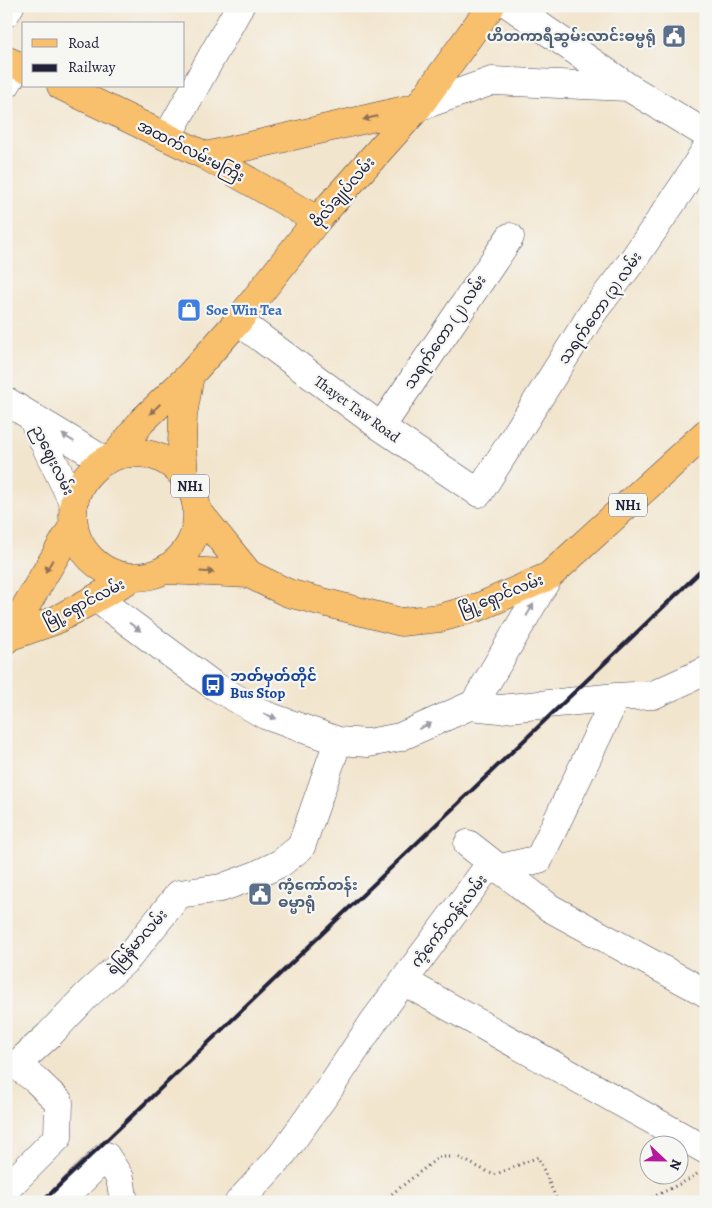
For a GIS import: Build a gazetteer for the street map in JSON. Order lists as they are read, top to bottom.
{
  "streets": {
    "main road": [
      "အထက်လမ်းမကြီး",
      "ဗိုလ်ချုပ်လမ်း",
      "NH1",
      "မြို့ရှောင်လမ်း"
    ],
    "street": [
      "သရက်တော (၃) လမ်း",
      "သရက်တော (၂) လမ်း",
      "Thayet Taw Road",
      "ညဈေးလမ်း",
      "ကံ့ကော်တန်းလမ်း",
      "ရဲမြန်မာလမ်း"
    ]
  },
  "crossings": [
    ["အထက်လမ်းမကြီး", "ဗိုလ်ချုပ်လမ်း"],
    ["ဗိုလ်ချုပ်လမ်း", "Thayet Taw Road"],
    ["ဗိုလ်ချုပ်လမ်း", "ညဈေးလမ်း"],
    ["ဗိုလ်ချုပ်လမ်း", "NH1"],
    ["ဗိုလ်ချုပ်လမ်း", "မြို့ရှောင်လမ်း"],
    ["သရက်တော (၃) လမ်း", "Thayet Taw Road"],
    ["သရက်တော (၂) လမ်း", "Thayet Taw Road"],
    ["ညဈေးလမ်း", "NH1"],
    ["ညဈေးလမ်း", "မြို့ရှောင်လမ်း"],
    ["NH1", "မြို့ရှောင်လမ်း"]
  ],
  "one_way": ["ညဈေးလမ်း"],
  "places": {
    "public building": ["ဟိတကာရီဆွမ်းလာင်းဓမ္မရုံ", "ကံ့ကော်တန်း ဓမ္မာရုံ"],
    "shop": ["Soe Win Tea"],
    "bus stop": ["ဘတ်မှတ်တိုင် Bus Stop"]
  },
  "legend": ["Road", "Railway"],
  "north": "right"
}
